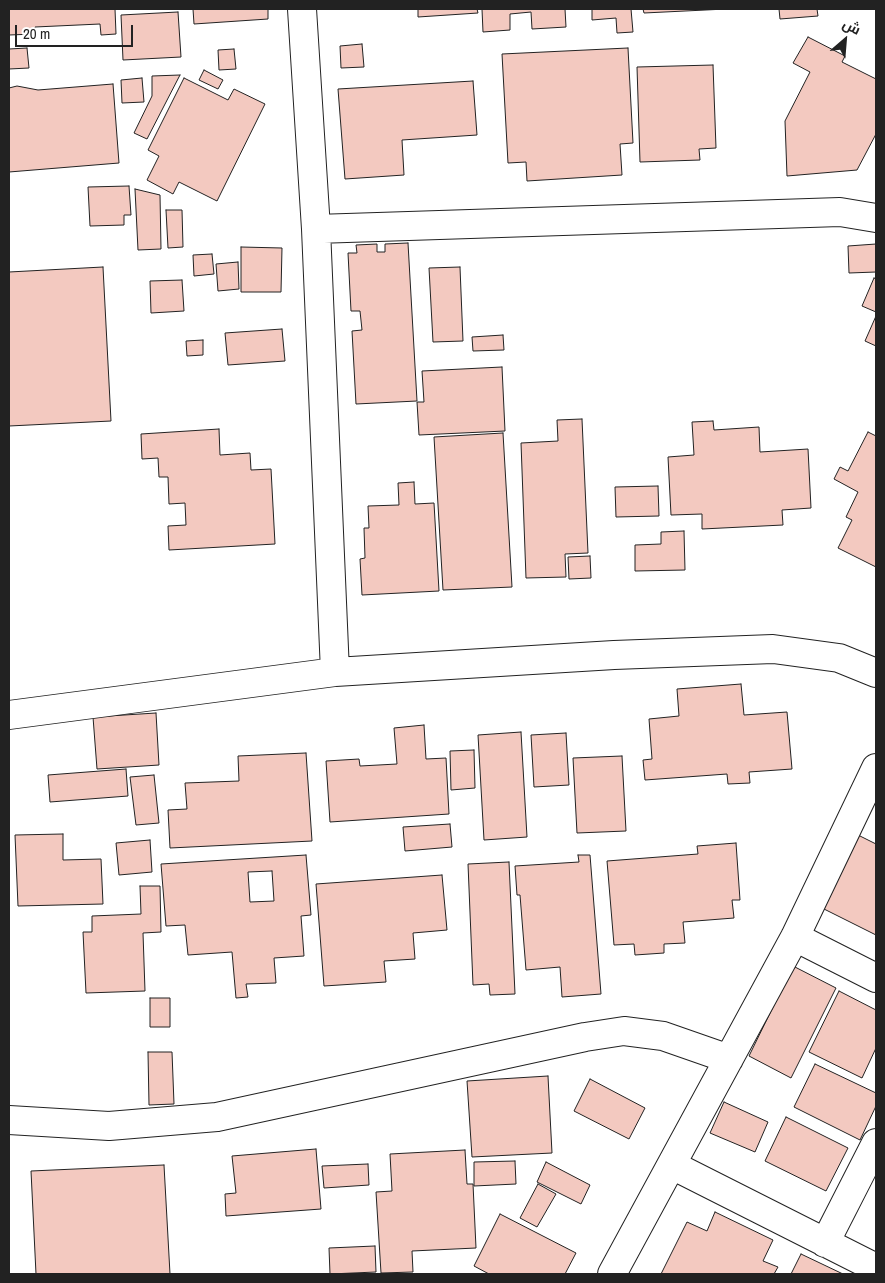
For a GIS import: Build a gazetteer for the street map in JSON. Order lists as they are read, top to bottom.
{
  "scale_bar": "20 m",
  "north": "top right"
}
